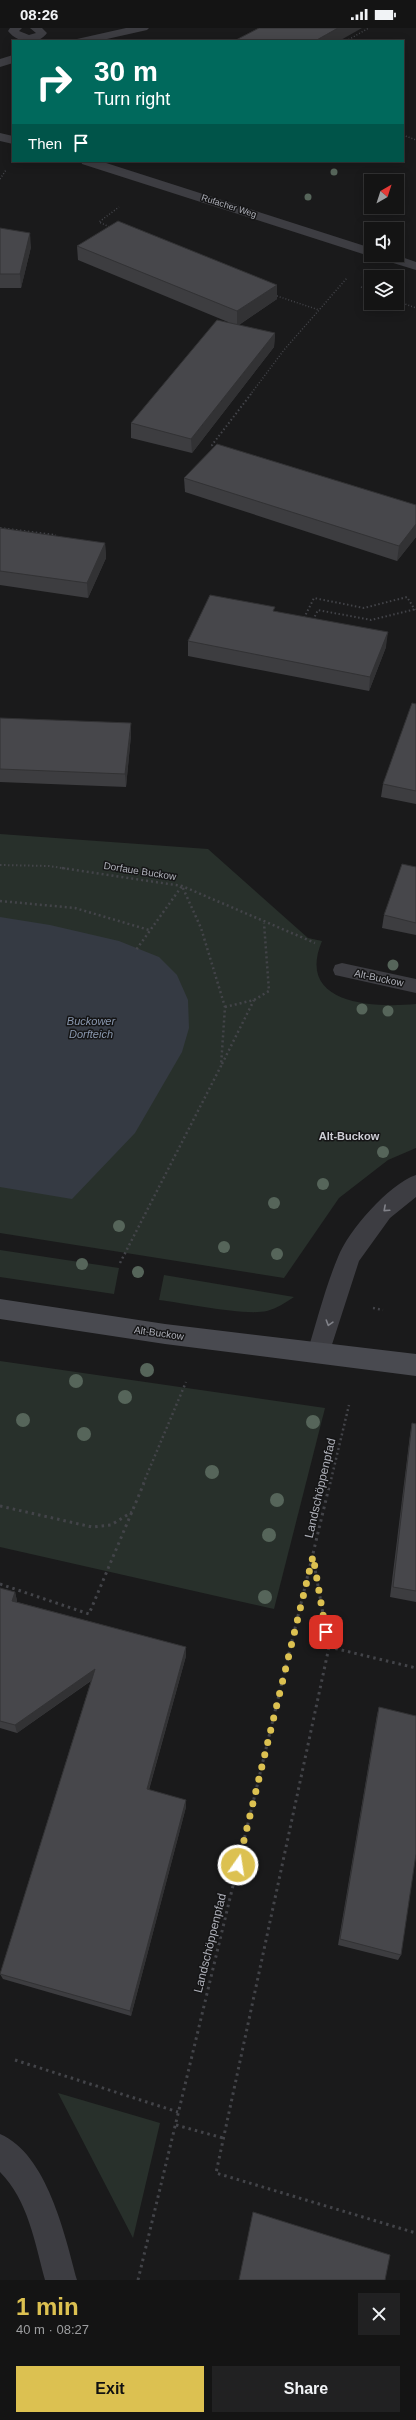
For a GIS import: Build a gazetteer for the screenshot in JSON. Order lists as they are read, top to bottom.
{
  "streets": {
    "main road": ["Alt-Buckow"],
    "street": ["Rufacher Weg"],
    "path": ["Dorfaue Buckow", "Landschöppenpfad"]
  },
  "districts": ["Alt-Buckow"],
  "water": ["Buckower Dorfteich"],
  "north": "top right",
  "page": {
    "status": "08:26",
    "turn": ["30 m", "Turn right"],
    "then": "Then",
    "heading": ["1 min", "40 m · 08:27"],
    "buttons": ["Exit", "Share"]
  }
}
